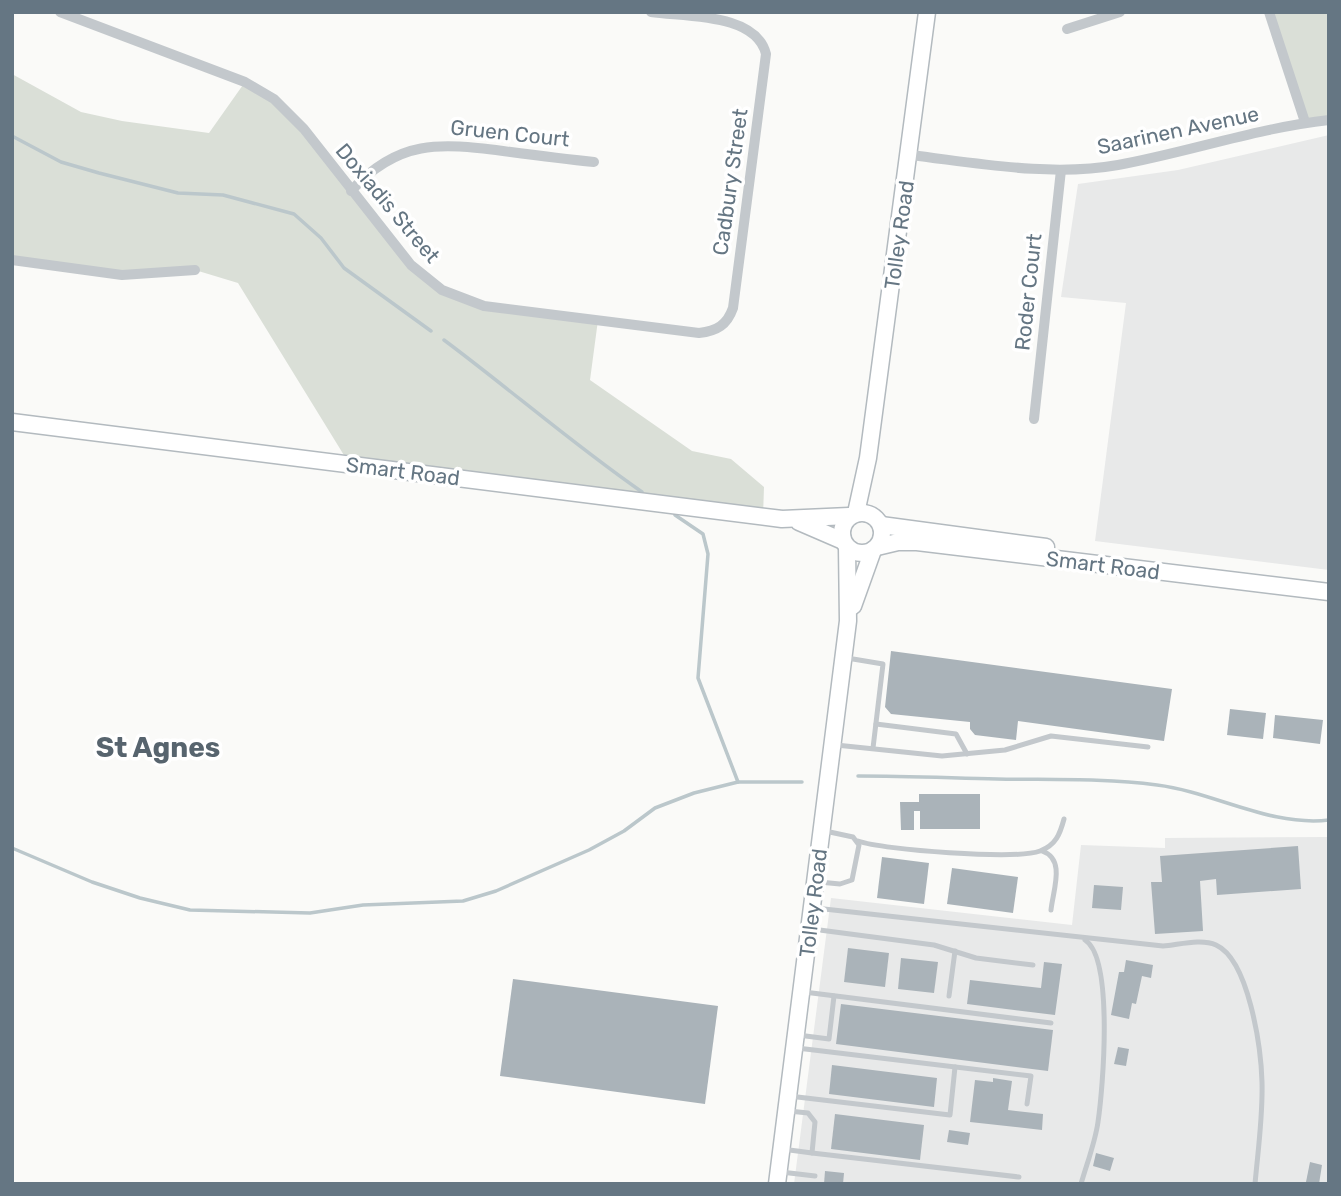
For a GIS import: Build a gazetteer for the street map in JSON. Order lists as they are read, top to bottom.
{
  "streets": {
    "main road": ["Tolley Road", "Smart Road"],
    "street": [
      "Saarinen Avenue",
      "Gruen Court",
      "Cadbury Street",
      "Doxiadis Street",
      "Roder Court"
    ]
  },
  "crossings": [
    ["Saarinen Avenue", "Tolley Road"],
    ["Saarinen Avenue", "Roder Court"],
    ["Gruen Court", "Doxiadis Street"],
    ["Cadbury Street", "Doxiadis Street"],
    ["Tolley Road", "Smart Road"]
  ],
  "districts": ["St Agnes"]
}
